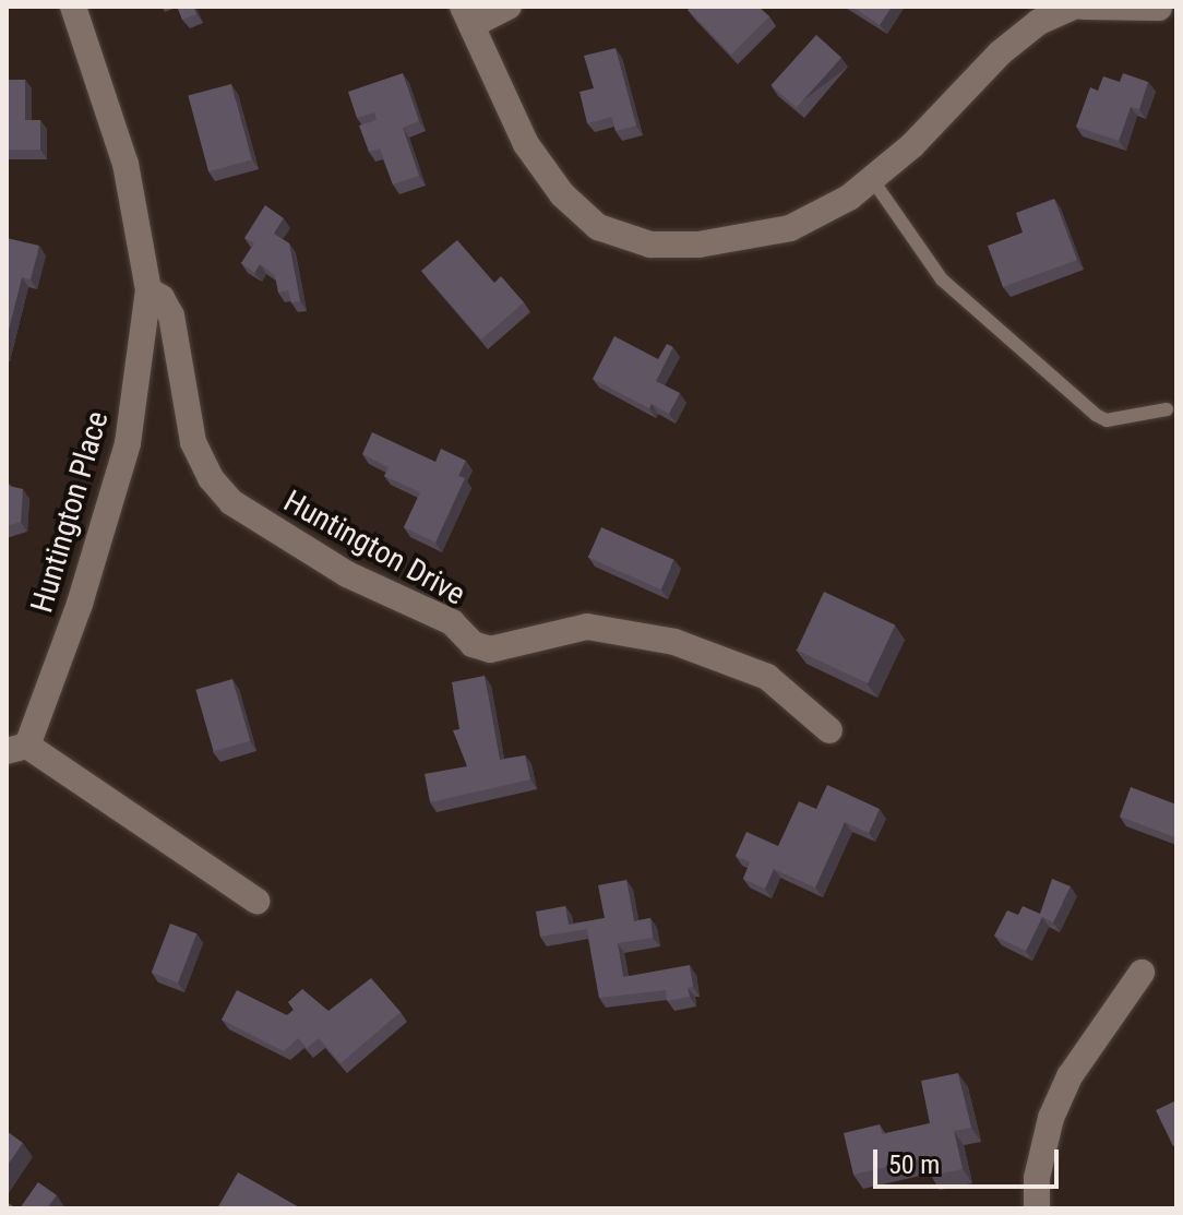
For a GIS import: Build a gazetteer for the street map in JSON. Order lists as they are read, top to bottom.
{
  "streets": {
    "street": ["Huntington Place", "Huntington Drive"]
  },
  "crossings": [
    ["Huntington Place", "Huntington Drive"]
  ],
  "scale_bar": "50 m"
}
